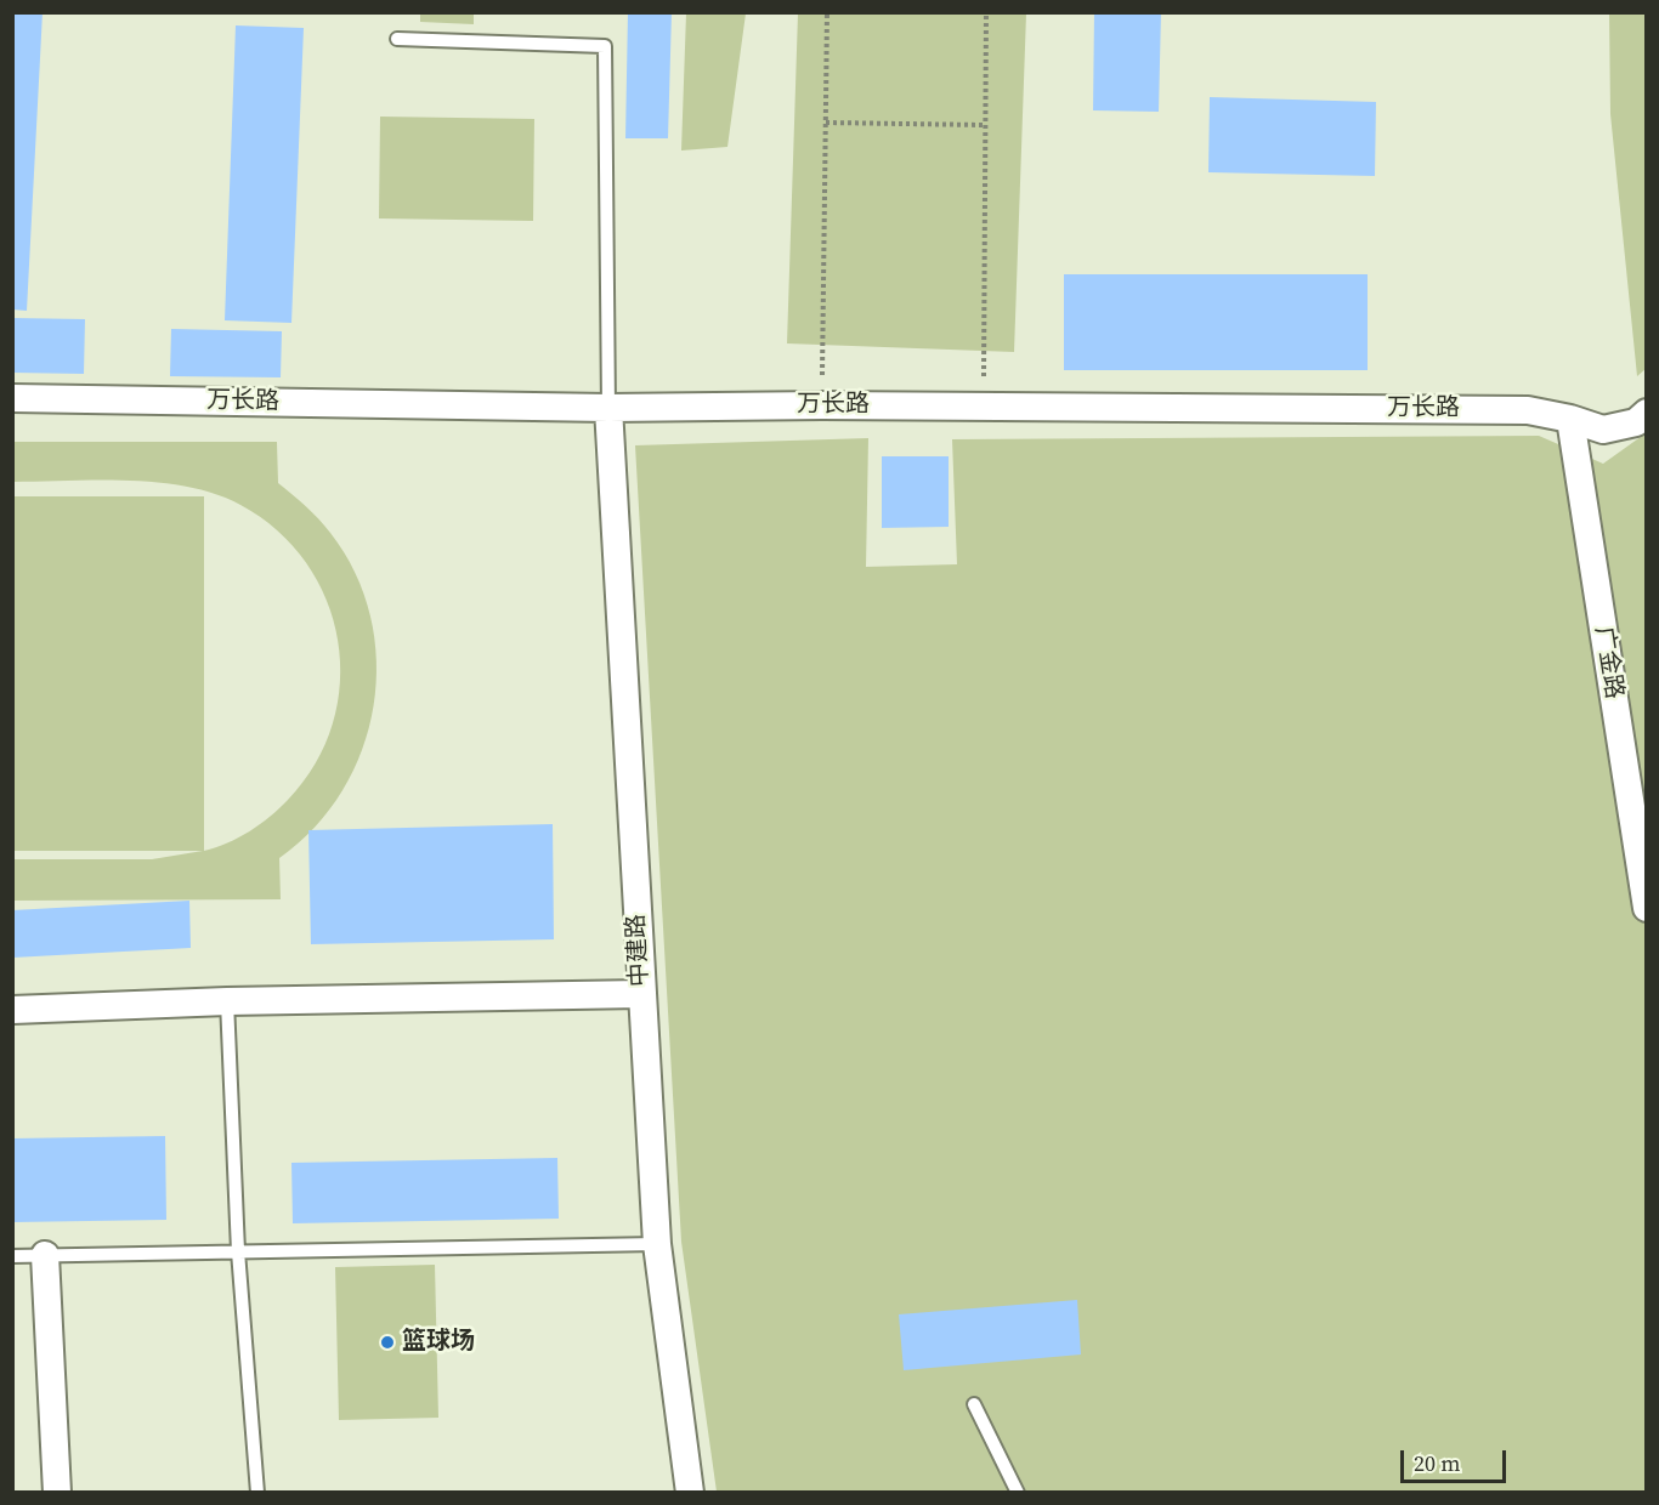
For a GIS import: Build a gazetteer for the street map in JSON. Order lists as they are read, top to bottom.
{
  "streets": {
    "street": ["万长路", "广金路", "中建路"]
  },
  "crossings": [
    ["万长路", "广金路"],
    ["万长路", "中建路"]
  ],
  "places": ["篮球场"],
  "scale_bar": "20 m"
}
